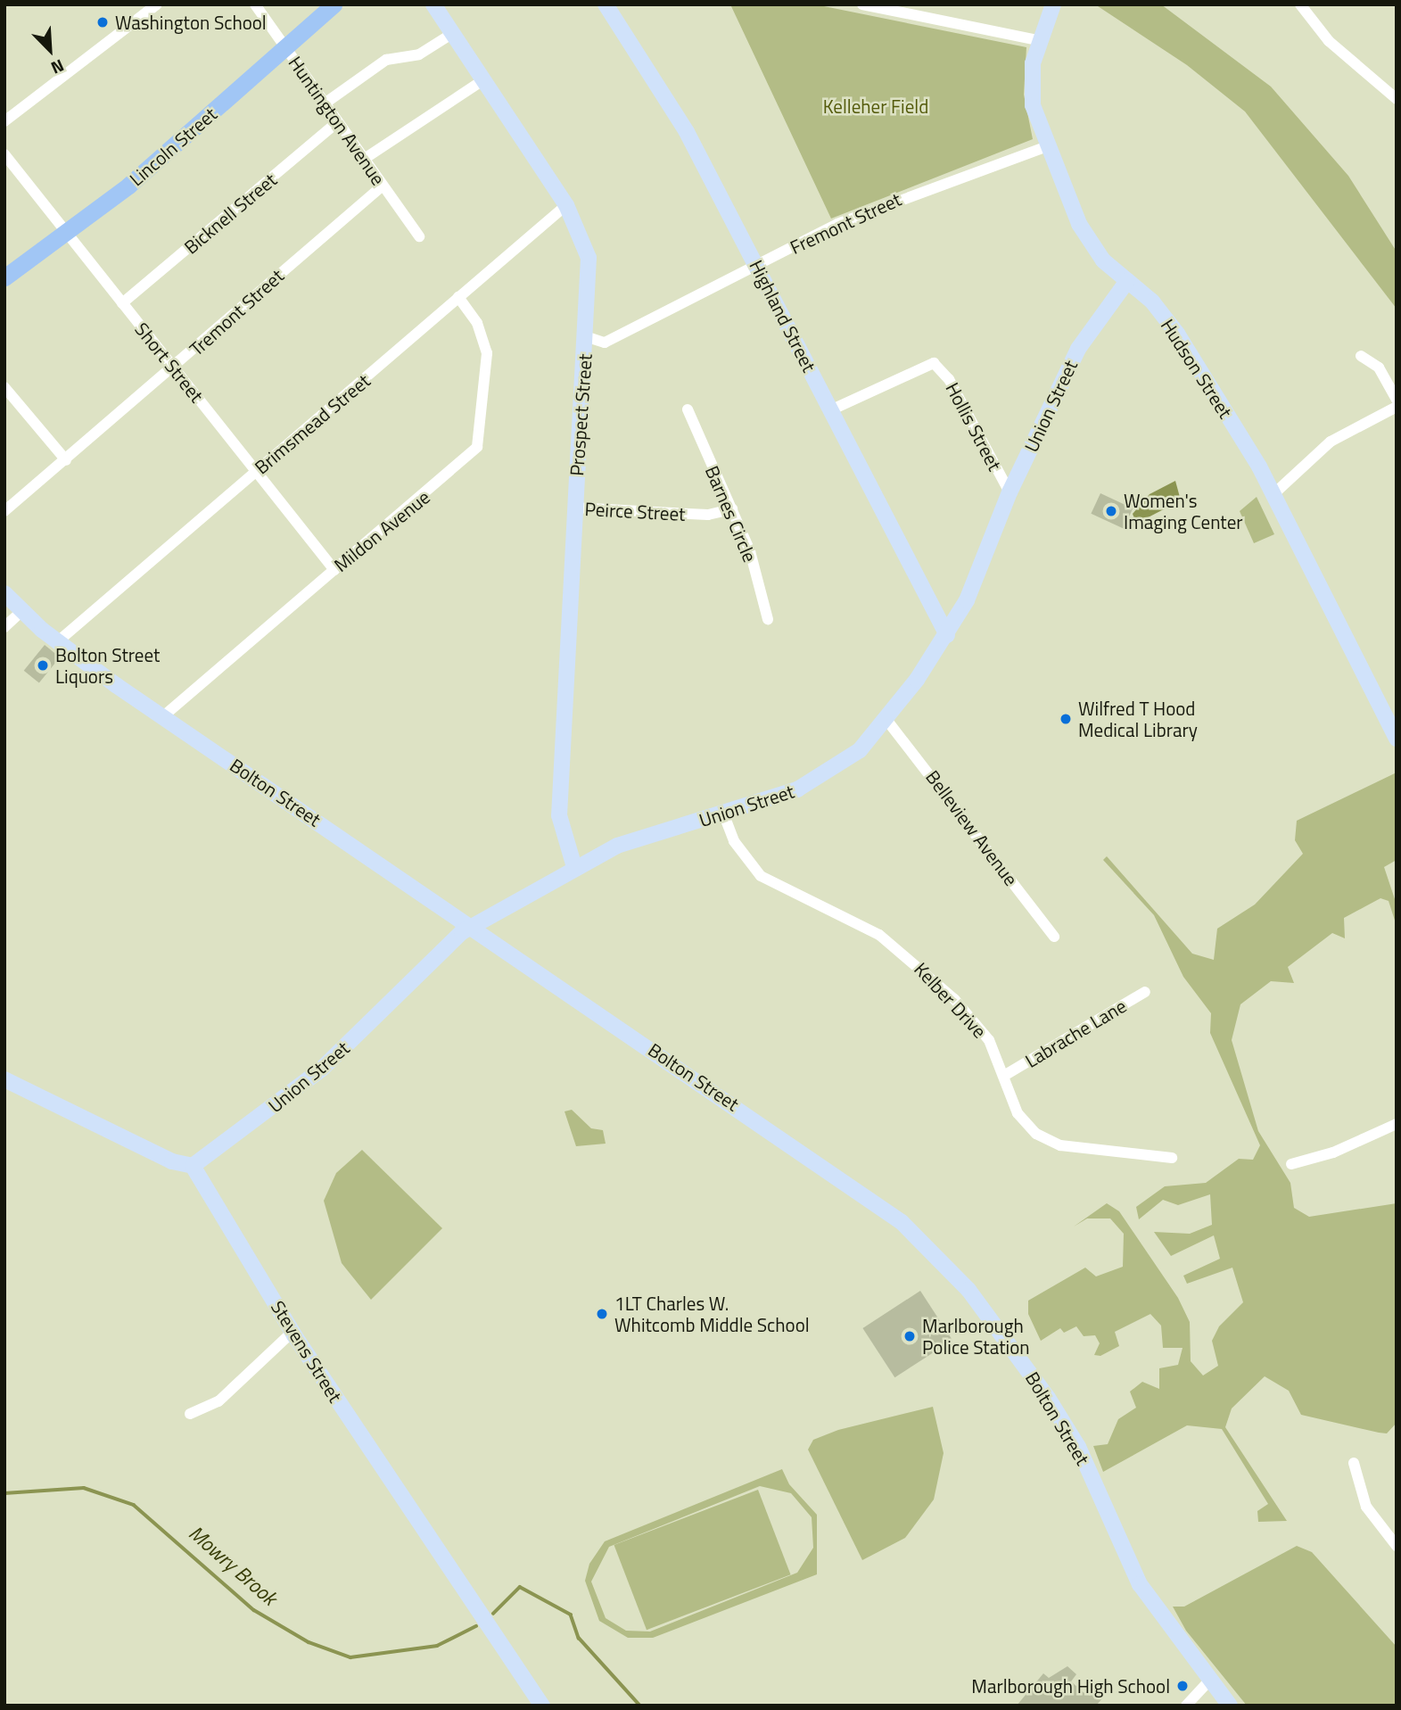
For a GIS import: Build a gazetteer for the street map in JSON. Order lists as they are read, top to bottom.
{
  "streets": {
    "main road": ["Lincoln Street"],
    "street": [
      "Huntington Avenue",
      "Bicknell Street",
      "Fremont Street",
      "Tremont Street",
      "Highland Street",
      "Short Street",
      "Hudson Street",
      "Union Street",
      "Prospect Street",
      "Brimsmead Street",
      "Hollis Street",
      "Peirce Street",
      "Barnes Circle",
      "Mildon Avenue",
      "Bolton Street",
      "Belleview Avenue",
      "Kelber Drive",
      "Labrache Lane",
      "Stevens Street"
    ]
  },
  "crossings": [
    ["Huntington Avenue", "Lincoln Street"],
    ["Huntington Avenue", "Bicknell Street"],
    ["Huntington Avenue", "Tremont Street"],
    ["Lincoln Street", "Short Street"],
    ["Bicknell Street", "Short Street"],
    ["Fremont Street", "Highland Street"],
    ["Fremont Street", "Hudson Street"],
    ["Fremont Street", "Prospect Street"],
    ["Tremont Street", "Short Street"],
    ["Highland Street", "Union Street"],
    ["Highland Street", "Hollis Street"],
    ["Short Street", "Brimsmead Street"],
    ["Short Street", "Mildon Avenue"],
    ["Hudson Street", "Union Street"],
    ["Union Street", "Prospect Street"],
    ["Union Street", "Hollis Street"],
    ["Union Street", "Bolton Street"],
    ["Union Street", "Belleview Avenue"],
    ["Union Street", "Kelber Drive"],
    ["Union Street", "Stevens Street"],
    ["Prospect Street", "Brimsmead Street"],
    ["Prospect Street", "Peirce Street"],
    ["Brimsmead Street", "Mildon Avenue"],
    ["Brimsmead Street", "Bolton Street"],
    ["Peirce Street", "Barnes Circle"],
    ["Mildon Avenue", "Bolton Street"],
    ["Kelber Drive", "Labrache Lane"]
  ],
  "water": ["Mowry Brook"],
  "parks": ["Kelleher Field"],
  "places": [
    "Washington School",
    "Women's Imaging Center",
    "Bolton Street Liquors",
    "Wilfred T Hood Medical Library",
    "1LT Charles W. Whitcomb Middle School",
    "Marlborough Police Station",
    "Marlborough High School"
  ],
  "north": "bottom right"
}
